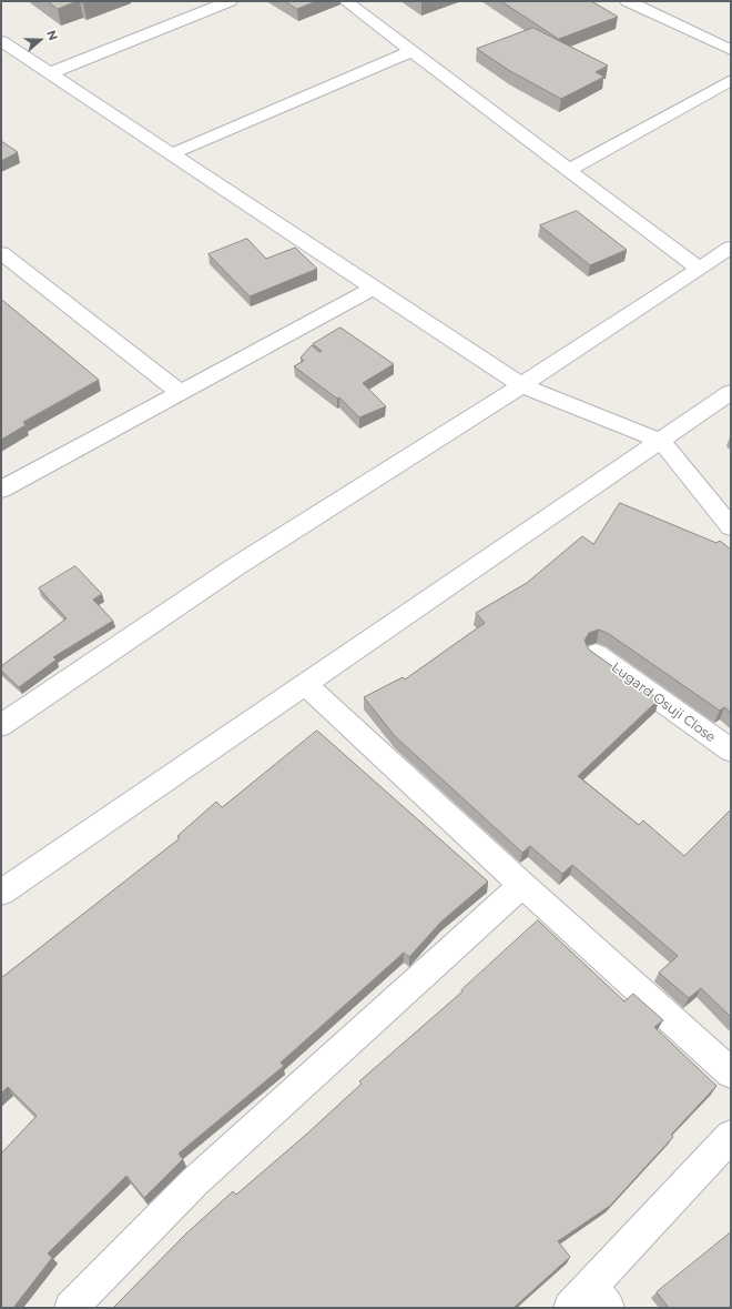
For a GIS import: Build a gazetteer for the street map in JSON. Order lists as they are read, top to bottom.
{
  "streets": {
    "street": ["Lugard Osuji Close"]
  },
  "north": "right"
}
